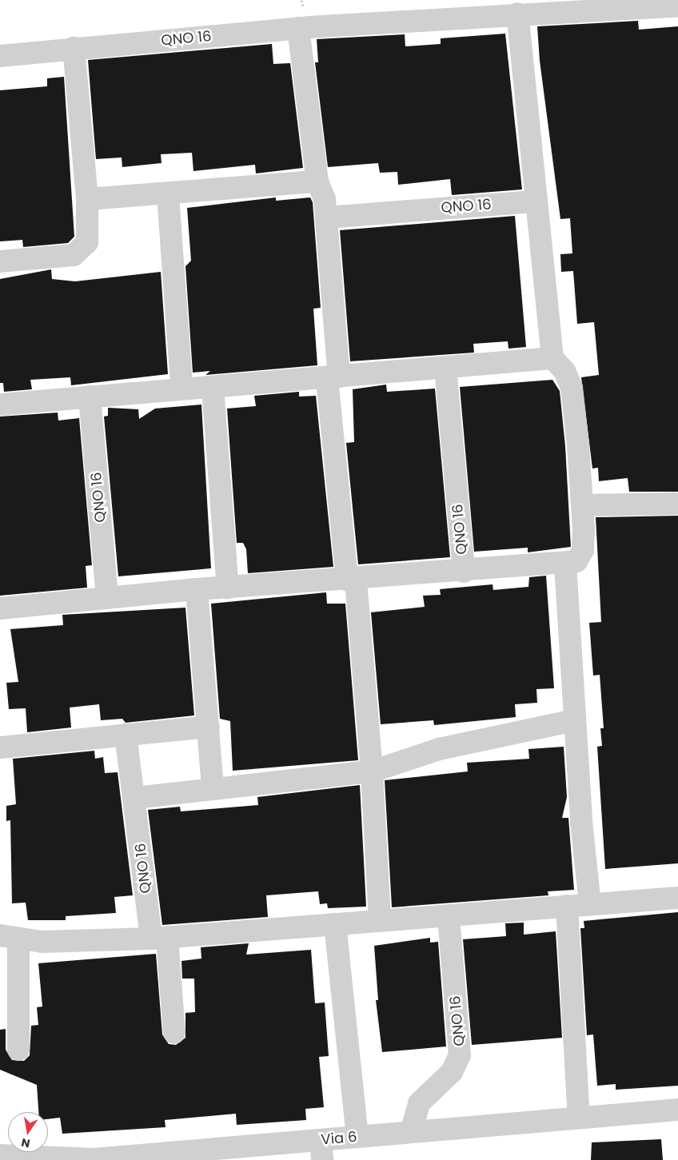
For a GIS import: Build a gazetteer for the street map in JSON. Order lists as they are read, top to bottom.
{
  "streets": {
    "street": ["QNO 16", "Via 6"]
  },
  "crossings": [
    ["QNO 16", "Via 6"]
  ],
  "north": "bottom"
}
